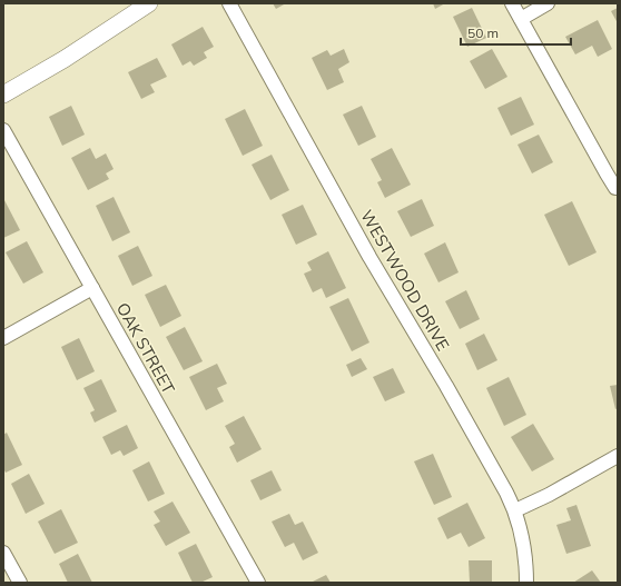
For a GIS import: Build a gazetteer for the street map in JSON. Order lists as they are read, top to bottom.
{
  "streets": {
    "street": ["WESTWOOD DRIVE", "OAK STREET"]
  },
  "scale_bar": "50 m"
}
